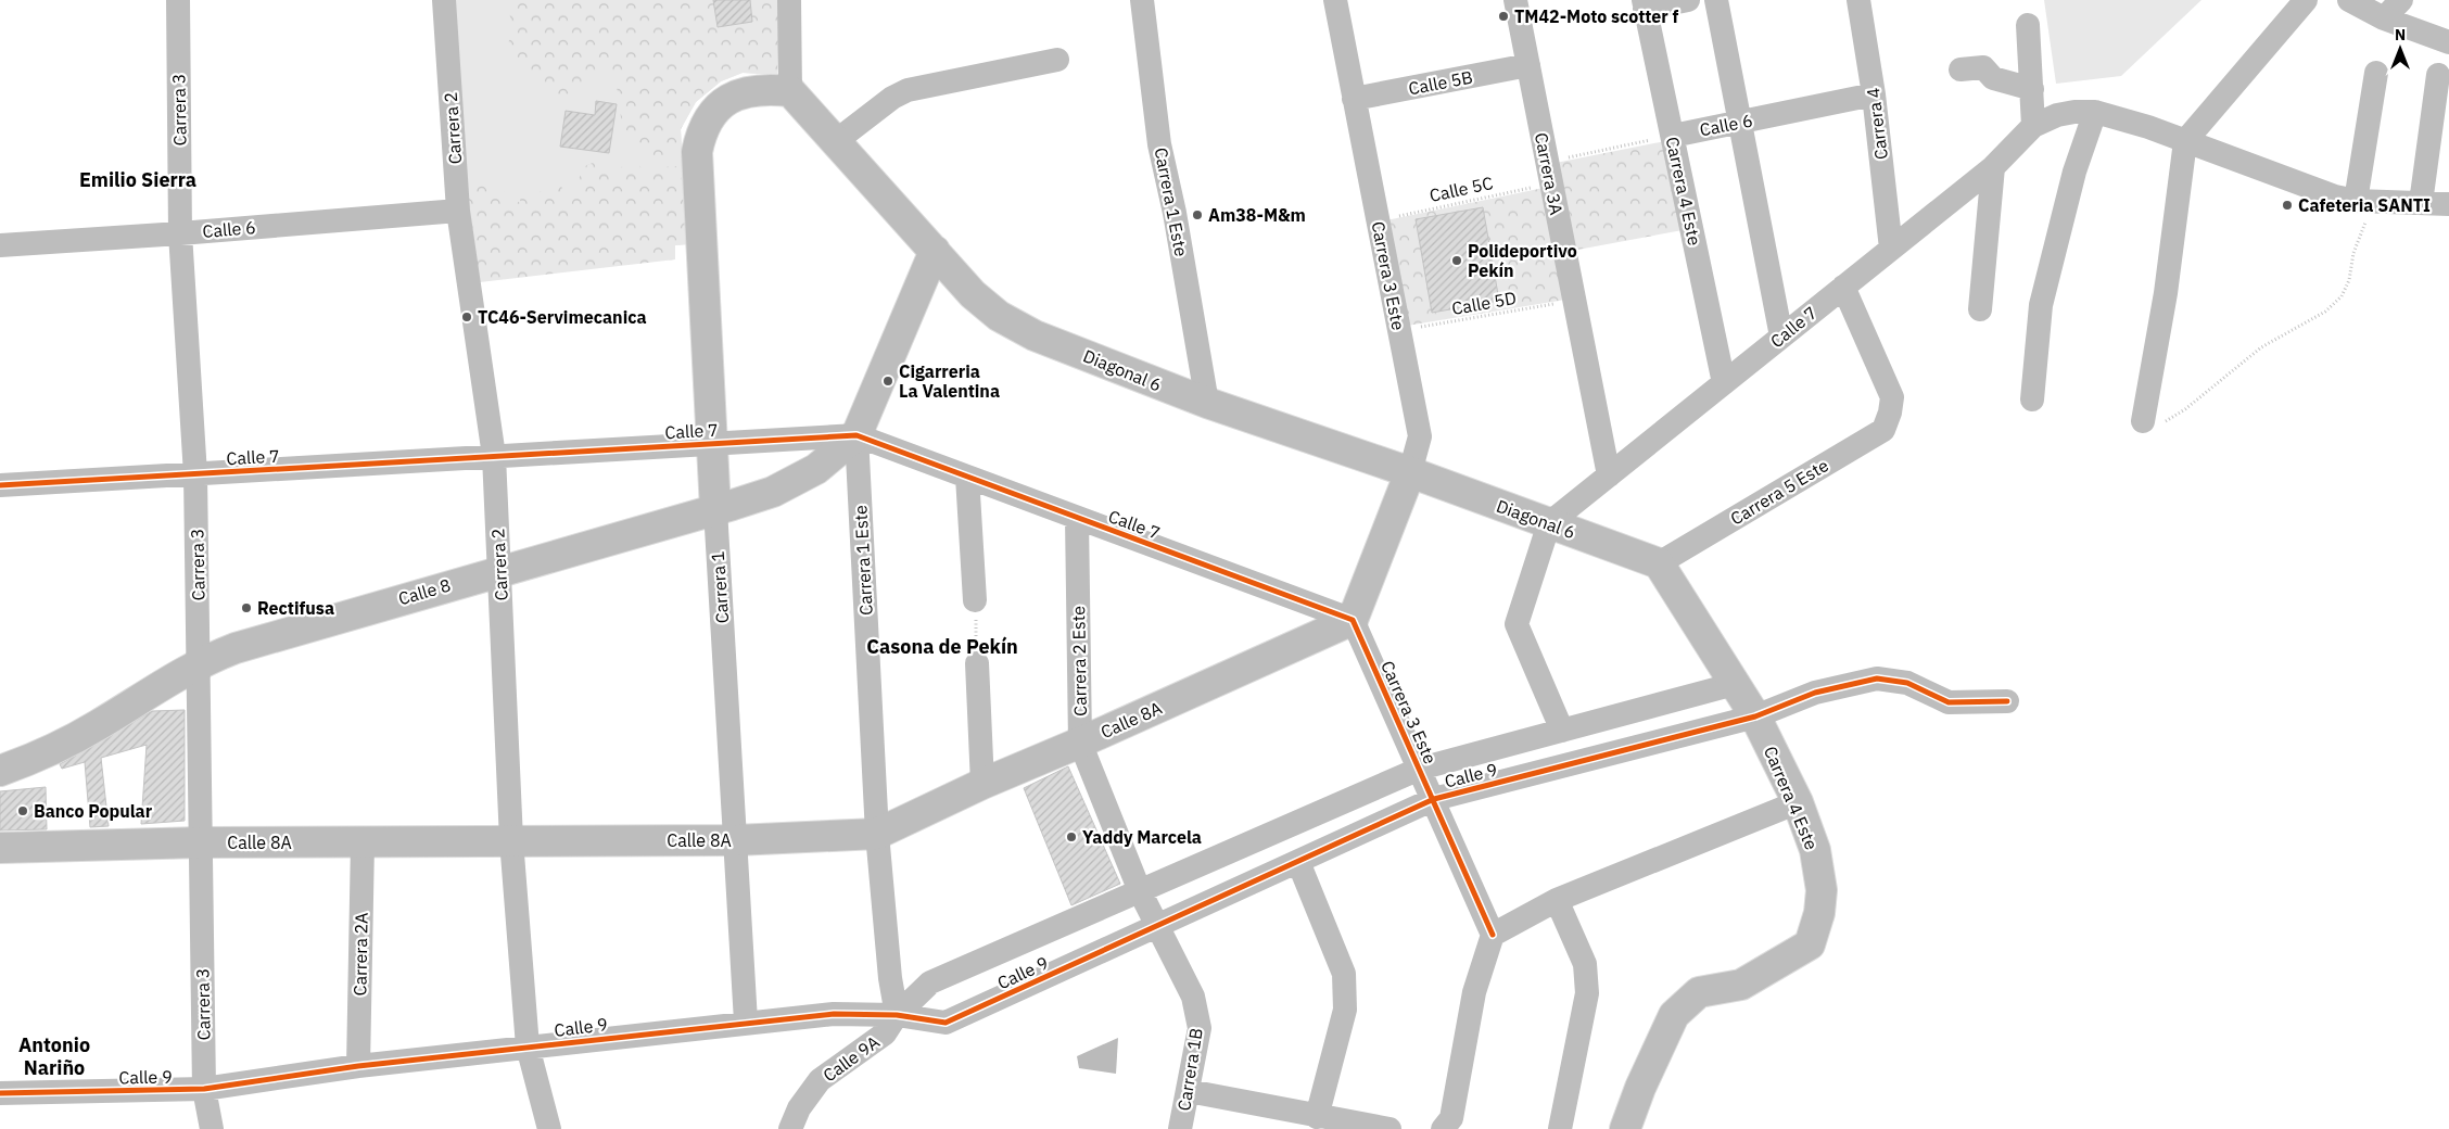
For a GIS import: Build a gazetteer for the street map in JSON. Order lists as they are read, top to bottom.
{
  "streets": {
    "main road": [
      "Carrera 4 Este",
      "Carrera 1 Este",
      "Carrera 3 Este",
      "Diagonal 6",
      "Carrera 1",
      "Calle 8",
      "Calle 8A"
    ],
    "street": [
      "Calle 5B",
      "Carrera 3",
      "Carrera 4",
      "Calle 6",
      "Carrera 2",
      "Carrera 3A",
      "Calle 7",
      "Carrera 5 Este",
      "Carrera 2 Este",
      "Calle 9",
      "Carrera 2A",
      "Calle 9A",
      "Carrera 1B"
    ],
    "path": ["Calle 5C", "Calle 5D"]
  },
  "crossings": [
    ["Calle 5B", "Carrera 3A"],
    ["Calle 5B", "Carrera 3 Este"],
    ["Carrera 3", "Calle 6"],
    ["Carrera 3", "Calle 7"],
    ["Carrera 3", "Calle 8"],
    ["Carrera 3", "Calle 8A"],
    ["Carrera 3", "Calle 9"],
    ["Carrera 4", "Calle 6"],
    ["Carrera 4", "Calle 7"],
    ["Calle 6", "Carrera 2"],
    ["Calle 6", "Carrera 4 Este"],
    ["Carrera 2", "Calle 7"],
    ["Carrera 2", "Calle 8"],
    ["Carrera 2", "Calle 8A"],
    ["Carrera 2", "Calle 9"],
    ["Carrera 3A", "Calle 5C"],
    ["Carrera 3A", "Calle 5D"],
    ["Carrera 3A", "Calle 7"],
    ["Calle 5C", "Carrera 3 Este"],
    ["Carrera 4 Este", "Calle 7"],
    ["Carrera 4 Este", "Diagonal 6"],
    ["Carrera 4 Este", "Carrera 5 Este"],
    ["Carrera 4 Este", "Calle 9"],
    ["Carrera 1 Este", "Calle 7"],
    ["Carrera 1 Este", "Diagonal 6"],
    ["Carrera 1 Este", "Calle 8"],
    ["Carrera 1 Este", "Calle 8A"],
    ["Carrera 1 Este", "Calle 9"],
    ["Carrera 1 Este", "Calle 9A"],
    ["Carrera 3 Este", "Calle 5D"],
    ["Carrera 3 Este", "Calle 7"],
    ["Carrera 3 Este", "Diagonal 6"],
    ["Carrera 3 Este", "Calle 8A"],
    ["Carrera 3 Este", "Calle 9"],
    ["Calle 7", "Diagonal 6"],
    ["Calle 7", "Carrera 5 Este"],
    ["Calle 7", "Carrera 1"],
    ["Calle 7", "Calle 8"],
    ["Calle 7", "Carrera 2 Este"],
    ["Calle 7", "Calle 8A"],
    ["Diagonal 6", "Carrera 5 Este"],
    ["Diagonal 6", "Carrera 1"],
    ["Carrera 1", "Calle 8"],
    ["Carrera 1", "Calle 8A"],
    ["Carrera 1", "Calle 9"],
    ["Carrera 2 Este", "Calle 8A"],
    ["Carrera 2 Este", "Calle 9"],
    ["Carrera 2 Este", "Carrera 1B"],
    ["Calle 8A", "Carrera 2A"],
    ["Calle 9", "Carrera 2A"],
    ["Calle 9", "Calle 9A"],
    ["Calle 9", "Carrera 1B"]
  ],
  "districts": ["Emilio Sierra", "Casona de Pekín", "Antonio Nariño"],
  "places": [
    "TM42-Moto scotter f",
    "Cafeteria SANTI",
    "Am38-M&m",
    "Polideportivo Pekín",
    "TC46-Servimecanica",
    "Cigarreria La Valentina",
    "Rectifusa",
    "Banco Popular",
    "Yaddy Marcela"
  ],
  "north": "top"
}
